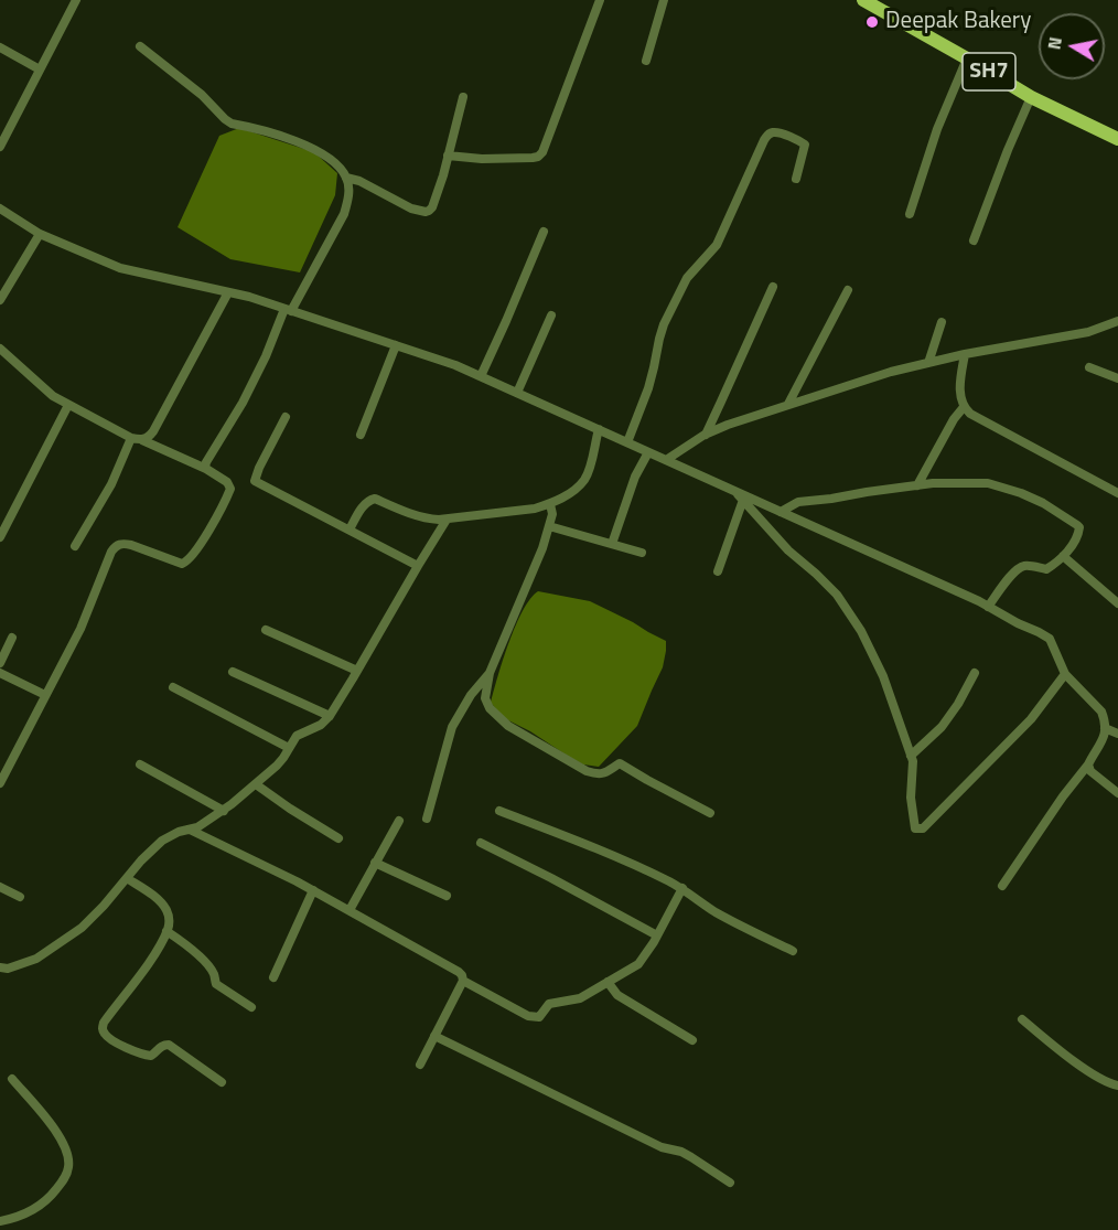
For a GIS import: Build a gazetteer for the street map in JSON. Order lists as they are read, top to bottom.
{
  "streets": {
    "main road": ["SH7"]
  },
  "places": ["Deepak Bakery"],
  "north": "left"
}
